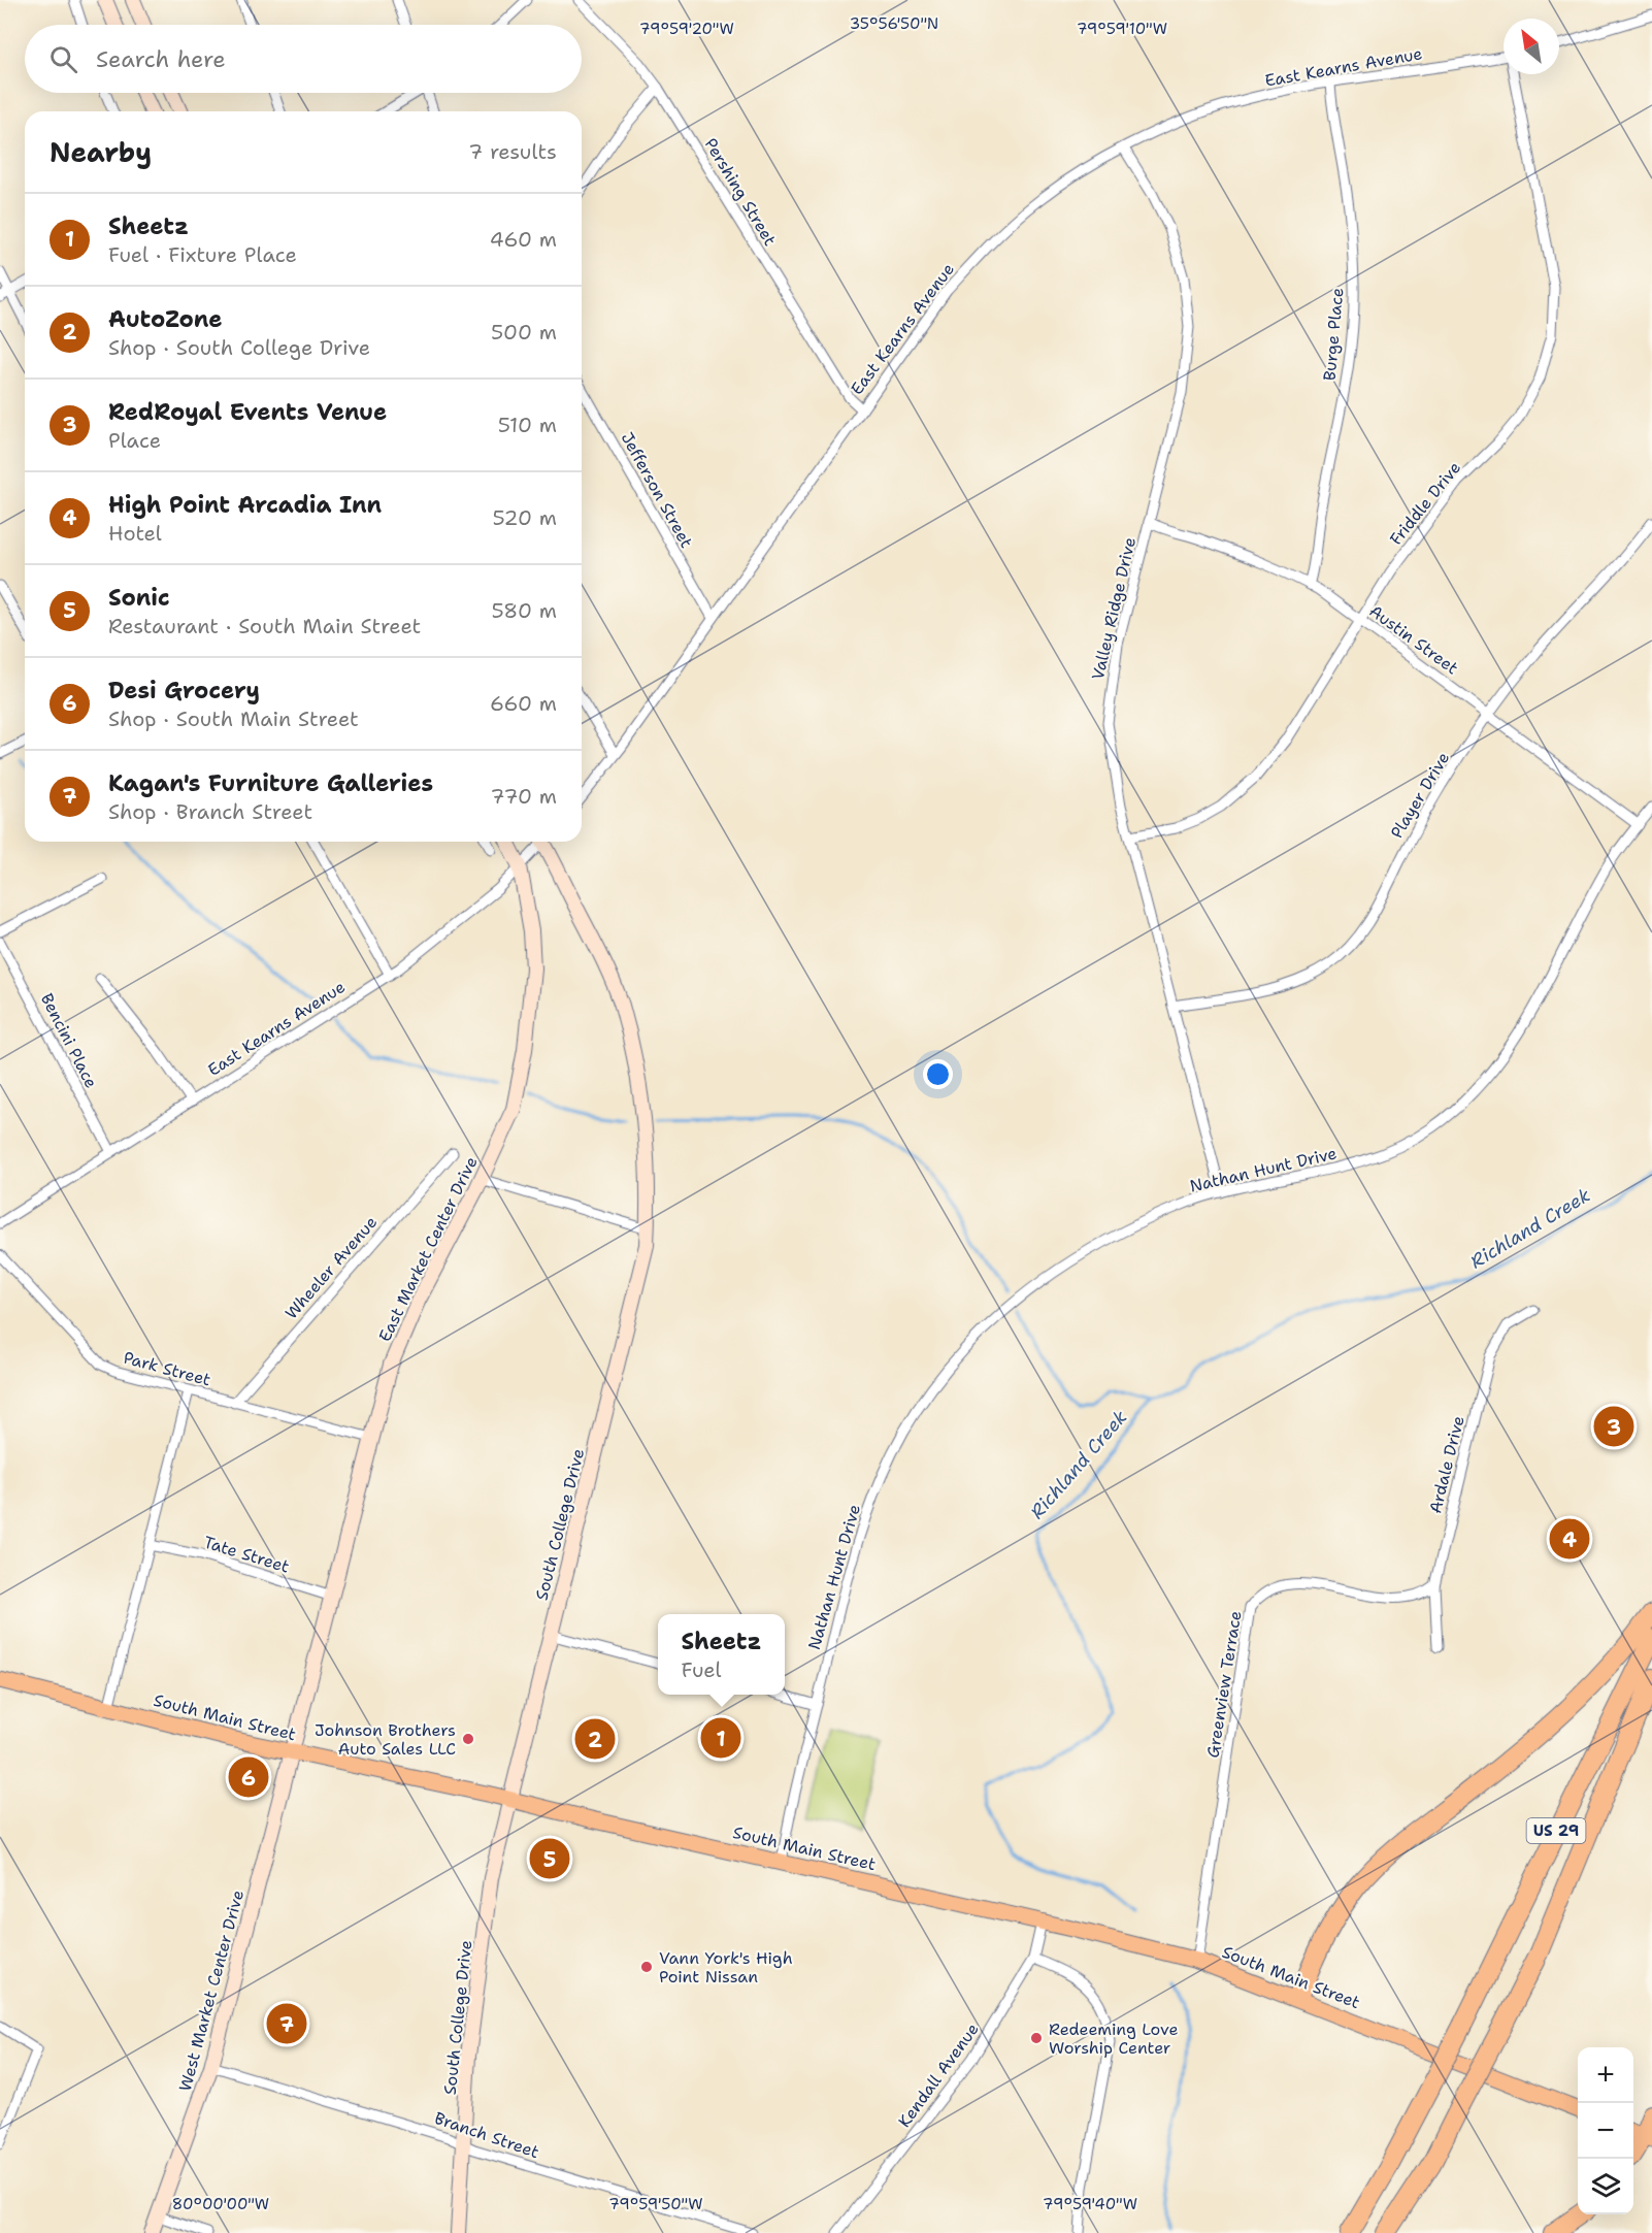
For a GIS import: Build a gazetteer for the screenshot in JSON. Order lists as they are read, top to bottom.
{
  "streets": {
    "highway": ["US 29"],
    "main road": [
      "East Market Center Drive",
      "South College Drive",
      "South Main Street",
      "West Market Center Drive"
    ],
    "street": [
      "East Kearns Avenue",
      "Pershing Street",
      "Burge Place",
      "Jefferson Street",
      "Friddle Drive",
      "Valley Ridge Drive",
      "Austin Street",
      "Player Drive",
      "Bencini Place",
      "Nathan Hunt Drive",
      "Wheeler Avenue",
      "Park Street",
      "Ardale Drive",
      "Tate Street",
      "Greenview Terrace",
      "Kendall Avenue",
      "Branch Street"
    ]
  },
  "crossings": [
    ["East Kearns Avenue", "Pershing Street"],
    ["East Kearns Avenue", "Burge Place"],
    ["East Kearns Avenue", "Jefferson Street"],
    ["East Kearns Avenue", "Valley Ridge Drive"],
    ["East Kearns Avenue", "Bencini Place"],
    ["East Kearns Avenue", "East Market Center Drive"],
    ["Burge Place", "Austin Street"],
    ["Friddle Drive", "Valley Ridge Drive"],
    ["Friddle Drive", "Austin Street"],
    ["Valley Ridge Drive", "Austin Street"],
    ["Valley Ridge Drive", "Player Drive"],
    ["Valley Ridge Drive", "Nathan Hunt Drive"],
    ["Austin Street", "Player Drive"],
    ["Austin Street", "Nathan Hunt Drive"],
    ["Nathan Hunt Drive", "South Main Street"],
    ["East Market Center Drive", "Park Street"],
    ["East Market Center Drive", "Tate Street"],
    ["East Market Center Drive", "South Main Street"],
    ["East Market Center Drive", "West Market Center Drive"],
    ["Wheeler Avenue", "Park Street"],
    ["Ardale Drive", "Greenview Terrace"],
    ["South College Drive", "South Main Street"],
    ["South College Drive", "Branch Street"],
    ["Greenview Terrace", "South Main Street"],
    ["South Main Street", "West Market Center Drive"],
    ["South Main Street", "Kendall Avenue"],
    ["West Market Center Drive", "Branch Street"]
  ],
  "water": ["Richland Creek"],
  "places": ["Johnson Brothers Auto Sales LLC", "Vann York's High Point Nissan", "Redeeming Love Worship Center"],
  "north": "top left",
  "page": {
    "search": "Search here",
    "heading": ["Nearby", "7 results"],
    "list": [
      {
        "mark": "1",
        "name": "Sheetz",
        "note": "Fuel · Fixture Place",
        "value": "460 m"
      },
      {
        "mark": "2",
        "name": "AutoZone",
        "note": "Shop · South College Drive",
        "value": "500 m"
      },
      {
        "mark": "3",
        "name": "RedRoyal Events Venue",
        "note": "Place",
        "value": "510 m"
      },
      {
        "mark": "4",
        "name": "High Point Arcadia Inn",
        "note": "Hotel",
        "value": "520 m"
      },
      {
        "mark": "5",
        "name": "Sonic",
        "note": "Restaurant · South Main Street",
        "value": "580 m"
      },
      {
        "mark": "6",
        "name": "Desi Grocery",
        "note": "Shop · South Main Street",
        "value": "660 m"
      },
      {
        "mark": "7",
        "name": "Kagan's Furniture Galleries",
        "note": "Shop · Branch Street",
        "value": "770 m"
      }
    ],
    "pins": [
      "3",
      "4",
      "1",
      "2",
      "6",
      "5",
      "7"
    ],
    "popup": ["Sheetz", "Fuel"],
    "map_buttons": ["+", "−"]
  },
  "coordinates": [
    "35°56'50\"N",
    "79°59'10\"W",
    "79°59'20\"W",
    "80°00'00\"W",
    "79°59'50\"W",
    "79°59'40\"W"
  ]
}
